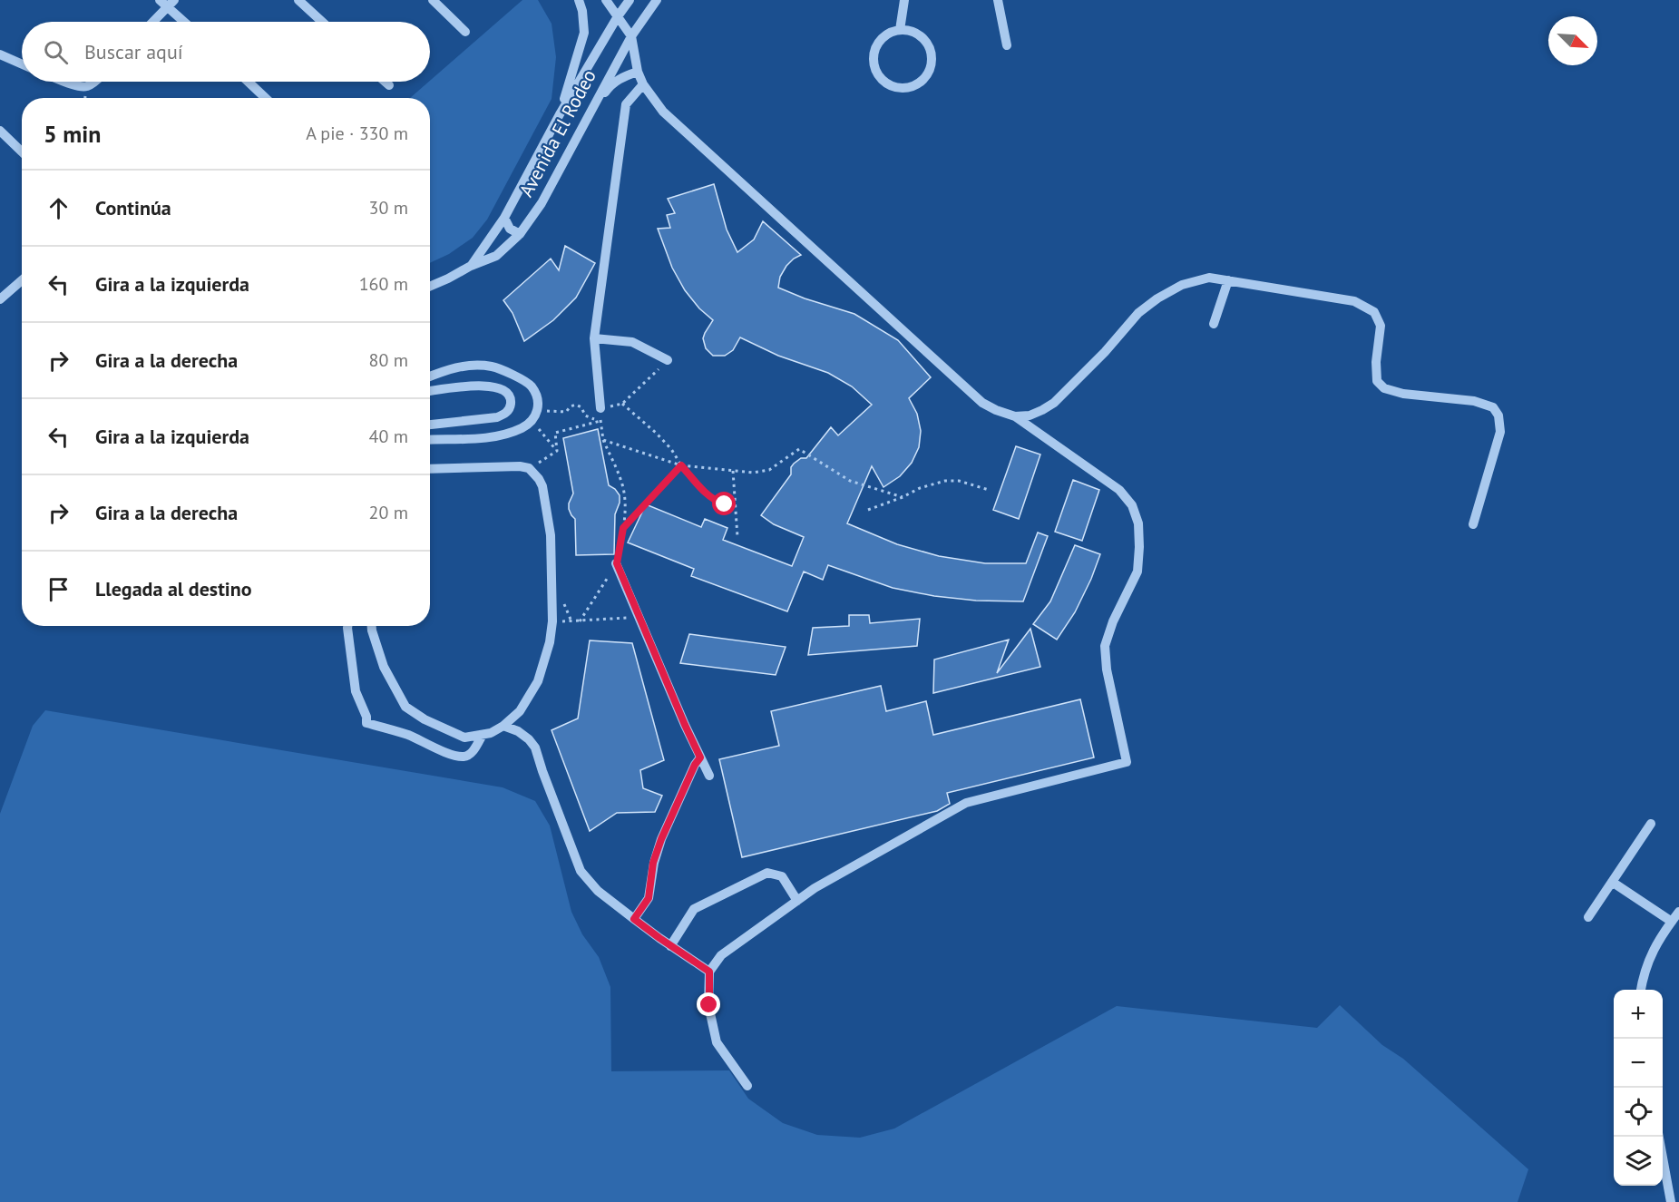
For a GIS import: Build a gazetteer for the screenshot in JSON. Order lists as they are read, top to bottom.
{
  "streets": {
    "street": ["Avenida El Rodeo"]
  },
  "north": "bottom right",
  "page": {
    "search": "Buscar aquí",
    "heading": ["5 min", "A pie · 330 m"],
    "list": [
      ["Continúa", "30 m"],
      ["Gira a la izquierda", "160 m"],
      ["Gira a la derecha", "80 m"],
      ["Gira a la izquierda", "40 m"],
      ["Gira a la derecha", "20 m"],
      "Llegada al destino"
    ],
    "map_buttons": ["+", "−"]
  }
}
